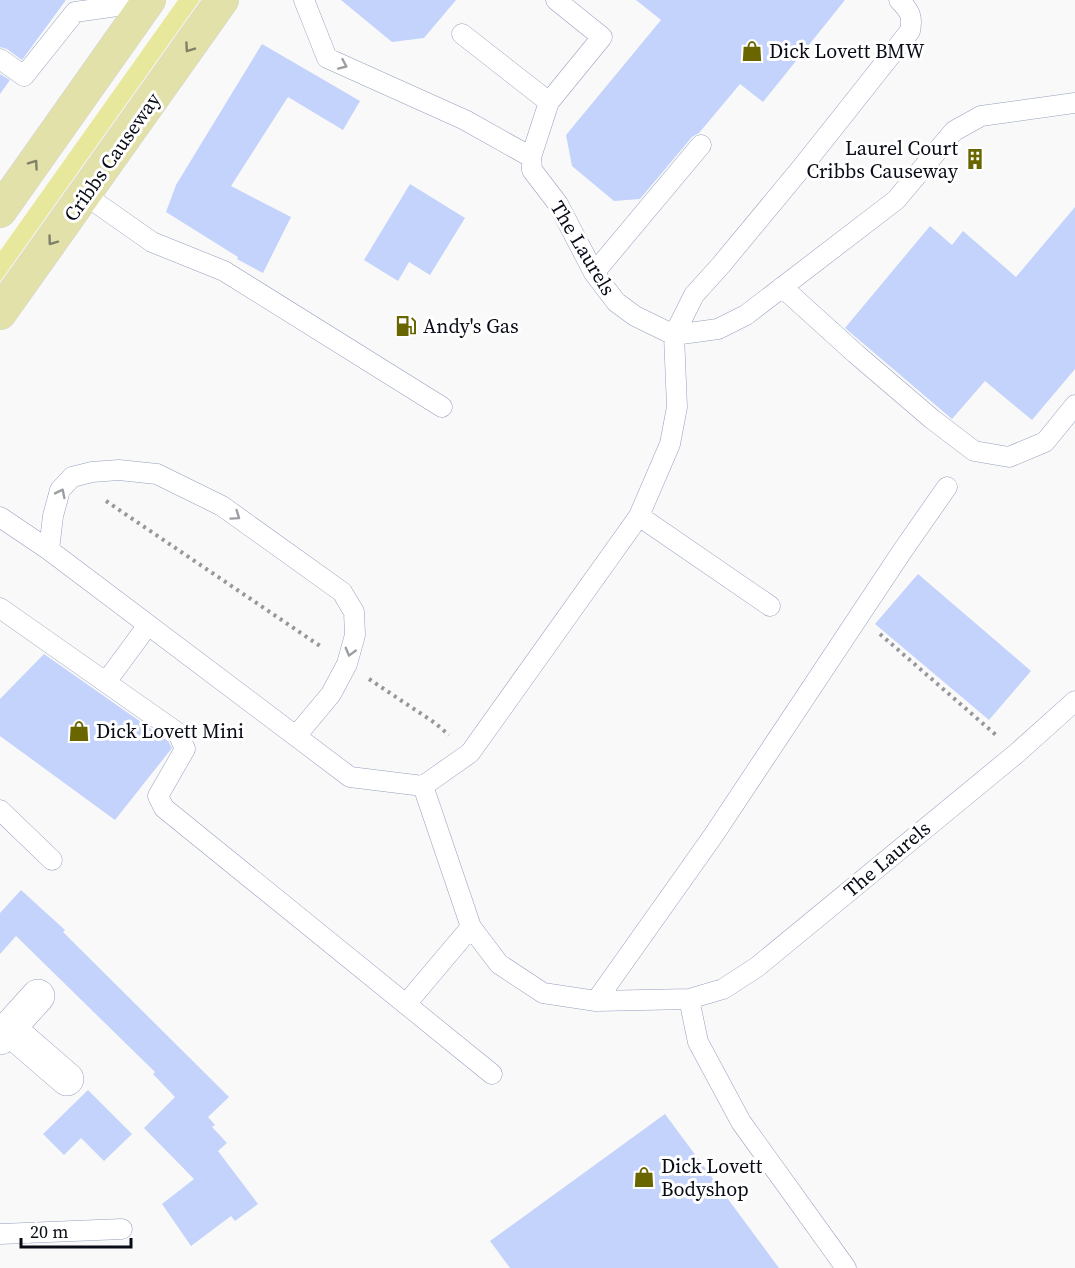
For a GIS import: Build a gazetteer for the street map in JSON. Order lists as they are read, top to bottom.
{
  "streets": {
    "main road": ["Cribbs Causeway"],
    "lane": ["The Laurels"]
  },
  "places": {
    "shop": ["Dick Lovett BMW", "Dick Lovett Mini", "Dick Lovett Bodyshop"],
    "building": ["Laurel Court Cribbs Causeway"],
    "fuel station": ["Andy's Gas"]
  },
  "scale_bar": "20 m"
}
